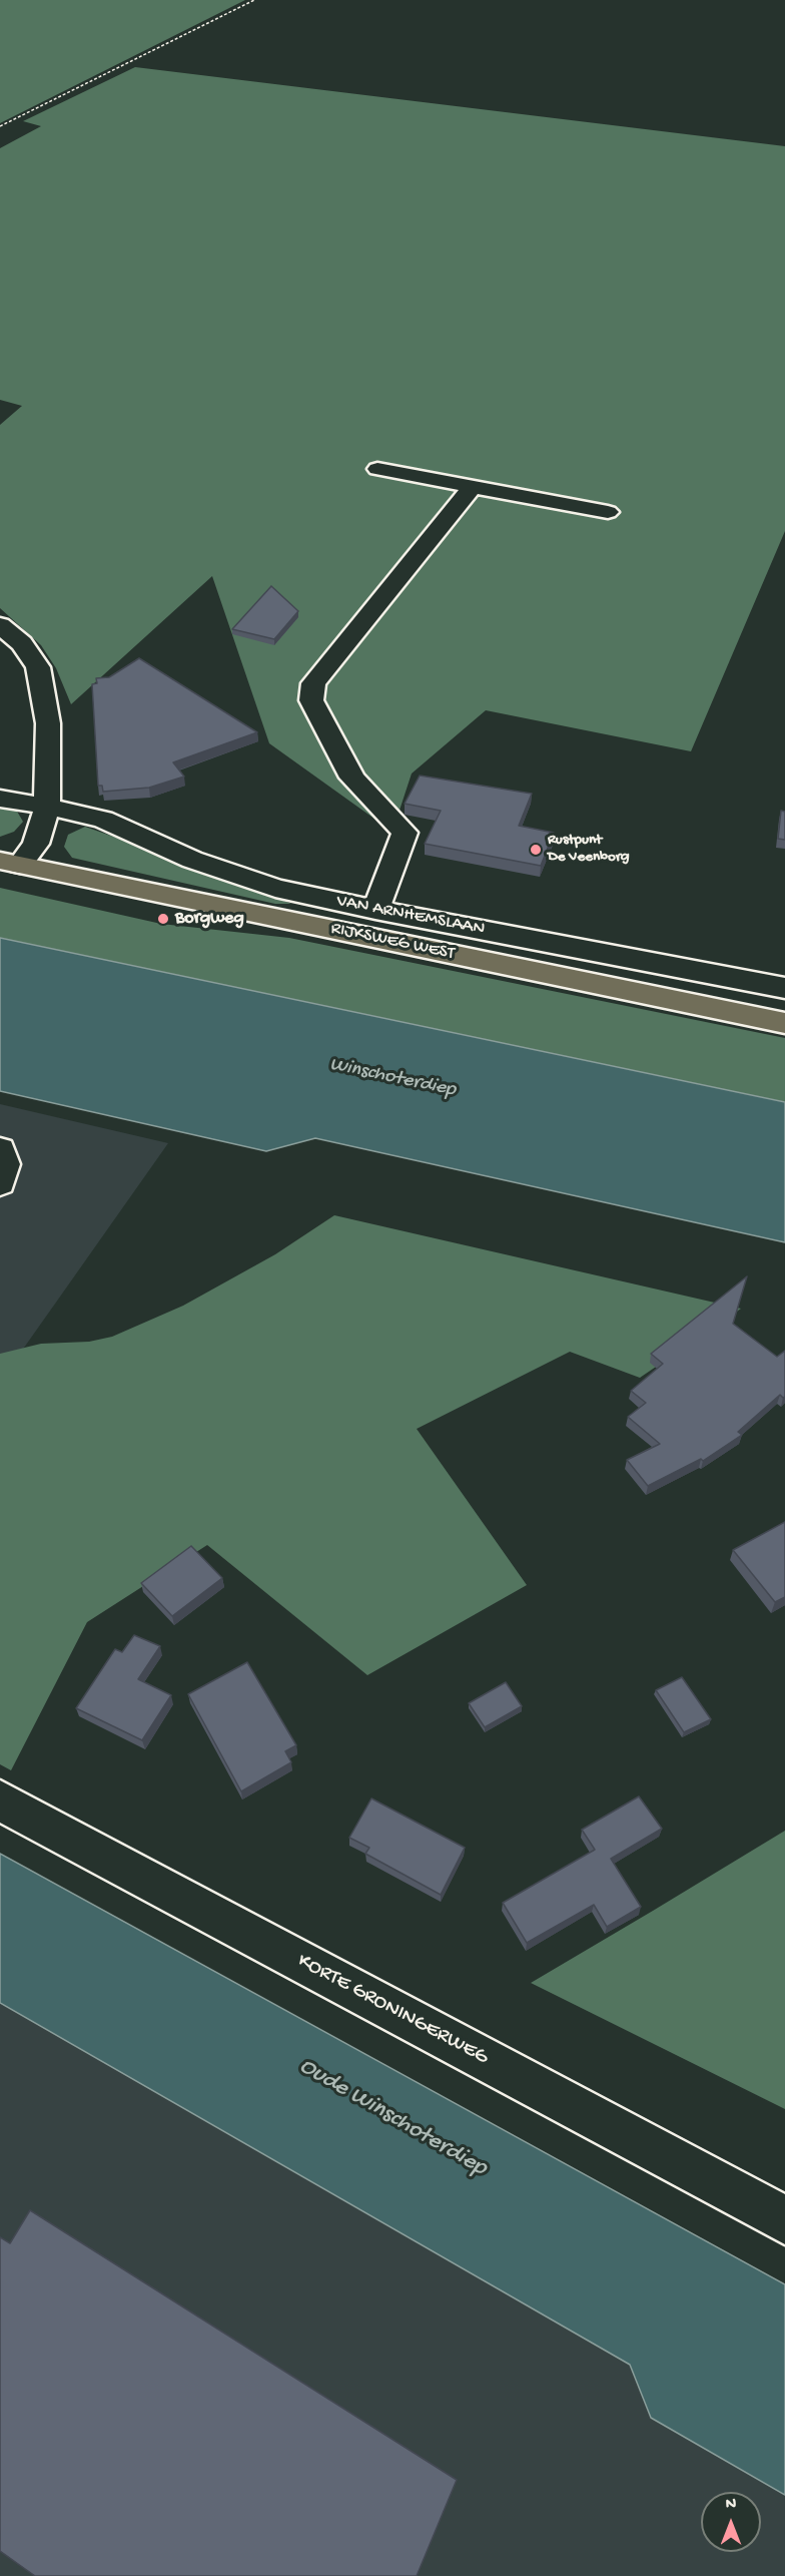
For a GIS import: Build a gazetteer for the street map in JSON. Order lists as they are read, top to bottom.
{
  "streets": {
    "main road": ["RIJKSWEG WEST"],
    "street": ["VAN ARNHEMSLAAN", "KORTE GRONINGERWEG"]
  },
  "water": ["Winschoterdiep", "Oude Winschoterdiep"],
  "places": ["Rustpunt De Veenborg", "Borgweg"],
  "north": "top"
}
